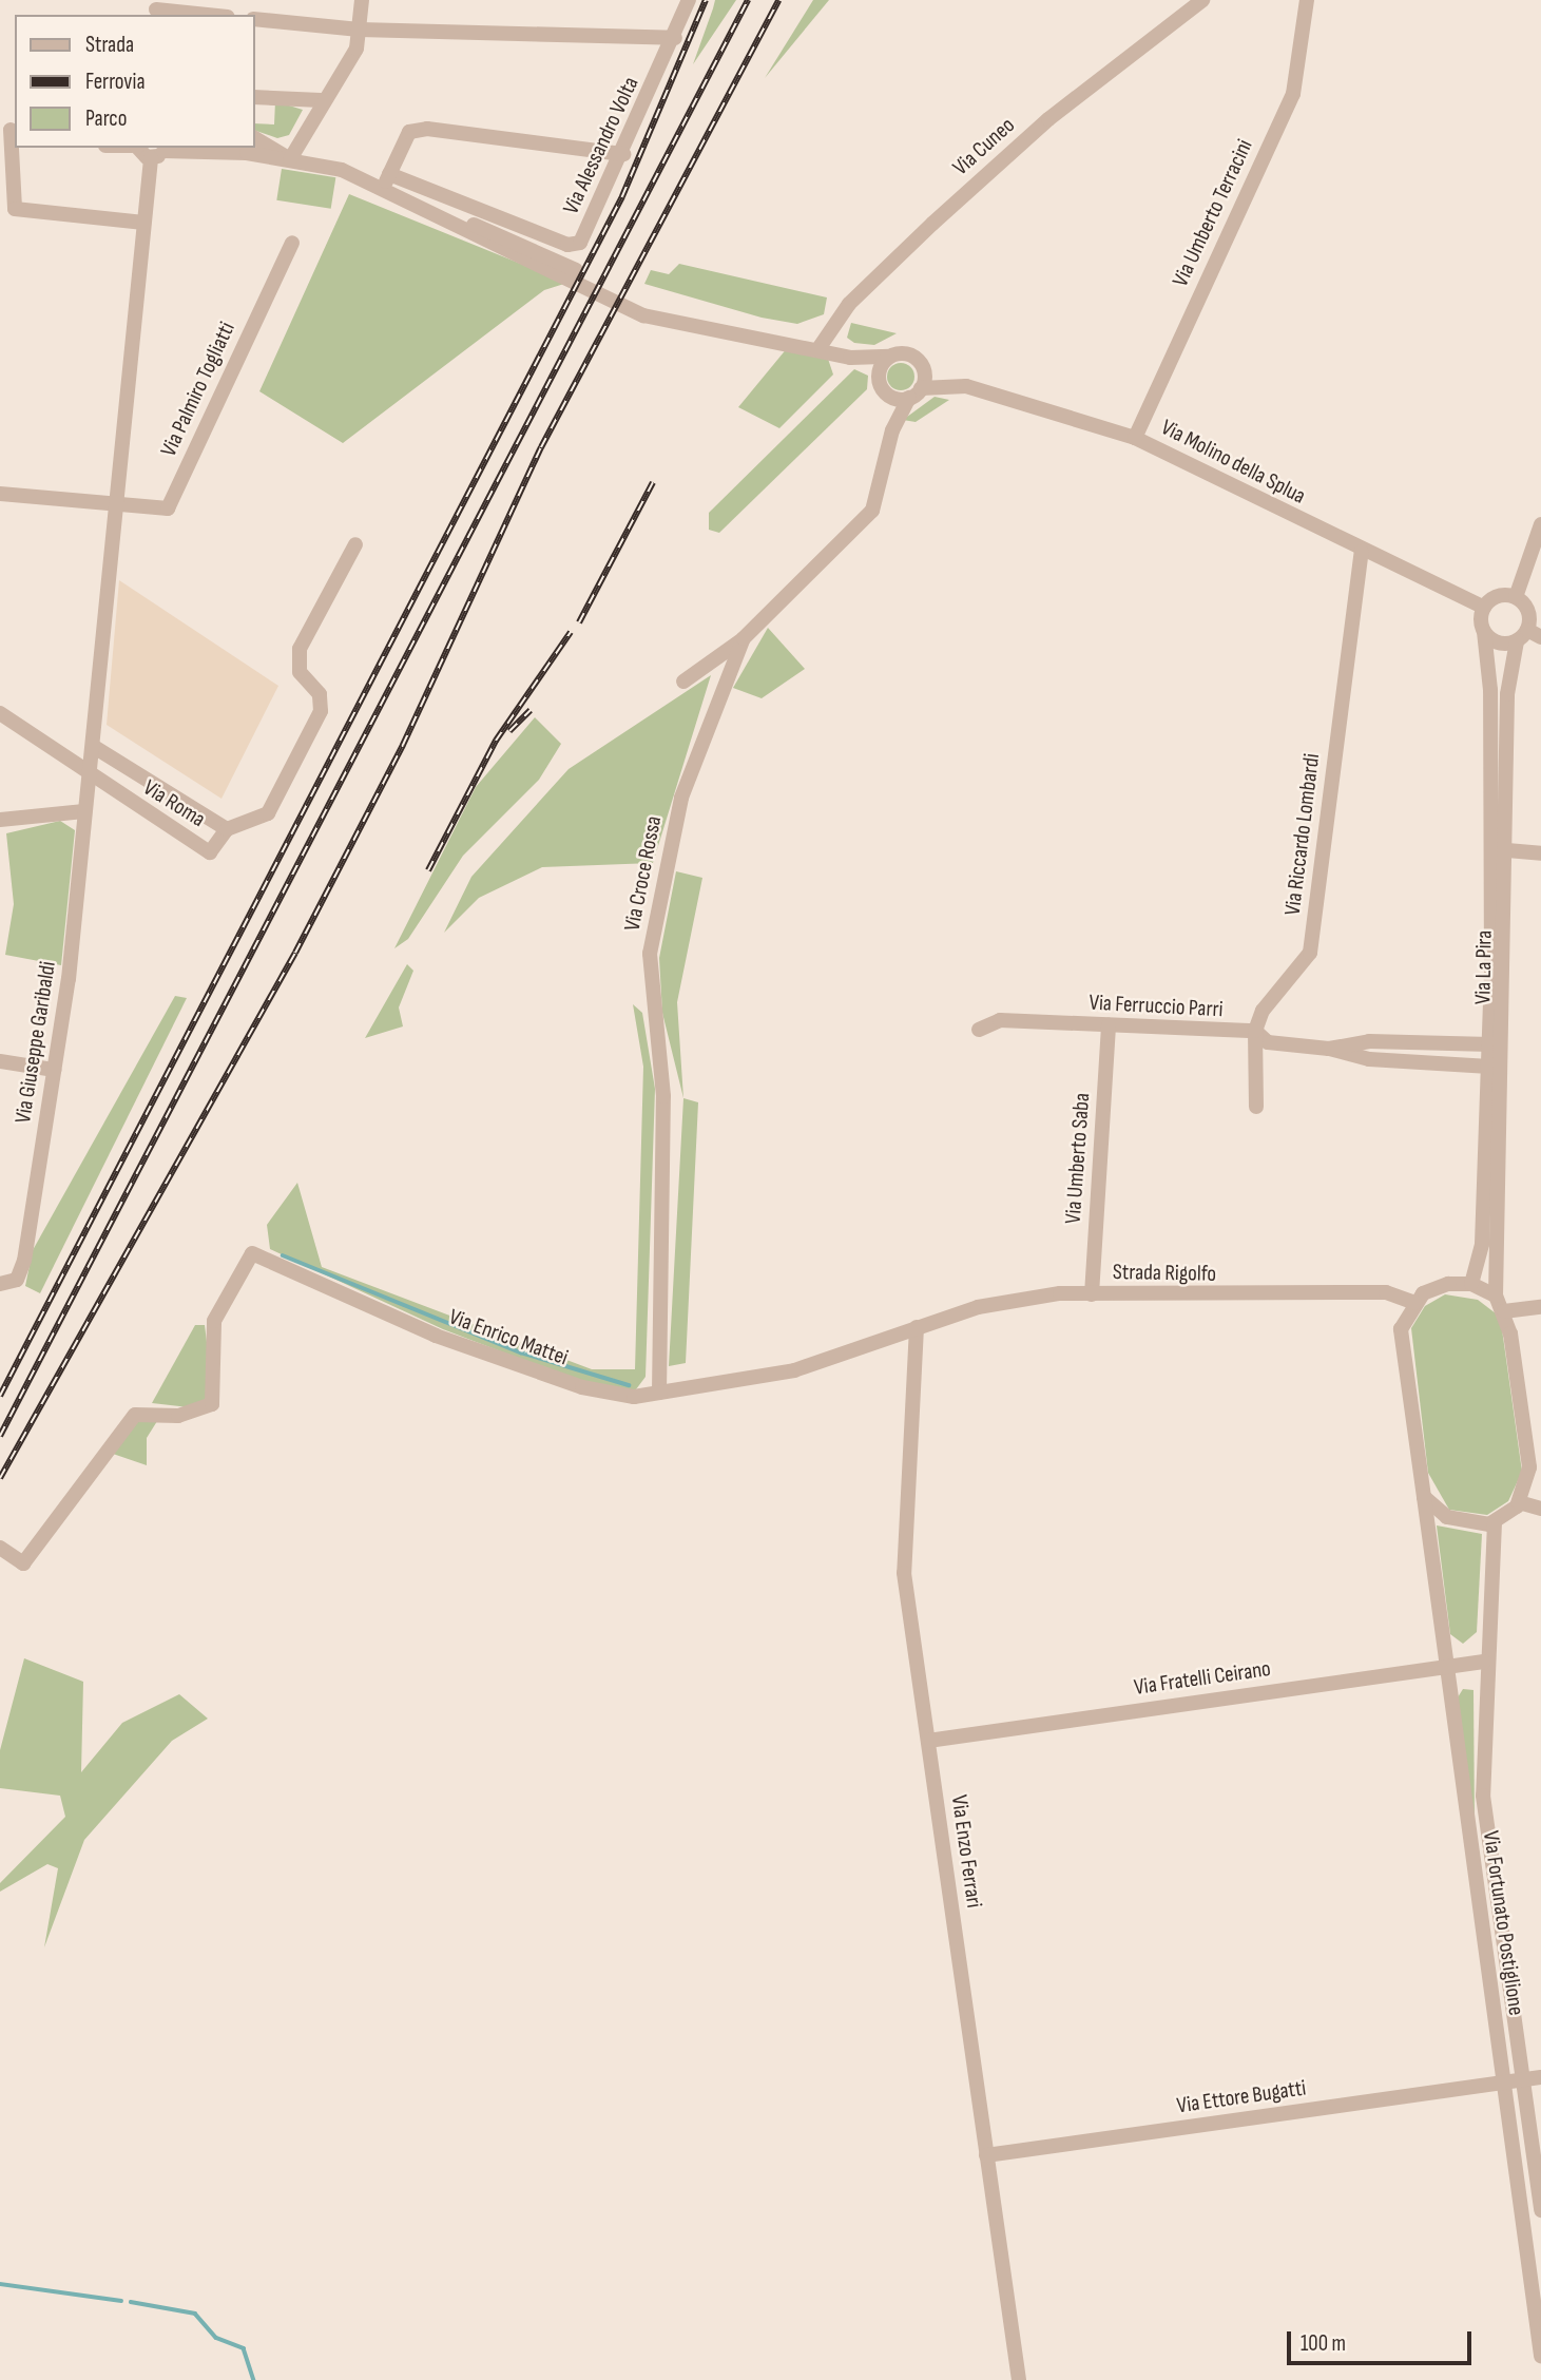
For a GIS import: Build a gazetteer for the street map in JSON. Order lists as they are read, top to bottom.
{
  "streets": {
    "street": [
      "Via Alessandro Volta",
      "Via Cuneo",
      "Via Umberto Terracini",
      "Via Palmiro Togliatti",
      "Via Molino della Splua",
      "Via Roma",
      "Via Riccardo Lombardi",
      "Via Croce Rossa",
      "Via La Pira",
      "Via Ferruccio Parri",
      "Via Giuseppe Garibaldi",
      "Via Umberto Saba",
      "Strada Rigolfo",
      "Via Enrico Mattei",
      "Via Fratelli Ceirano",
      "Via Enzo Ferrari",
      "Via Fortunato Postiglione",
      "Via Ettore Bugatti"
    ]
  },
  "crossings": [
    ["Via Umberto Terracini", "Via Molino della Splua"],
    ["Via Molino della Splua", "Via Riccardo Lombardi"],
    ["Via Molino della Splua", "Via Croce Rossa"],
    ["Via Molino della Splua", "Via La Pira"],
    ["Via Riccardo Lombardi", "Via Ferruccio Parri"],
    ["Via Croce Rossa", "Via Enrico Mattei"],
    ["Via Ferruccio Parri", "Via Umberto Saba"],
    ["Via Umberto Saba", "Strada Rigolfo"],
    ["Strada Rigolfo", "Via Enrico Mattei"],
    ["Strada Rigolfo", "Via Enzo Ferrari"],
    ["Strada Rigolfo", "Via Fortunato Postiglione"],
    ["Via Enrico Mattei", "Via Enzo Ferrari"],
    ["Via Fratelli Ceirano", "Via Enzo Ferrari"],
    ["Via Fratelli Ceirano", "Via Fortunato Postiglione"],
    ["Via Enzo Ferrari", "Via Ettore Bugatti"],
    ["Via Fortunato Postiglione", "Via Ettore Bugatti"]
  ],
  "legend": ["Strada", "Ferrovia", "Parco"],
  "scale_bar": "100 m"
}
